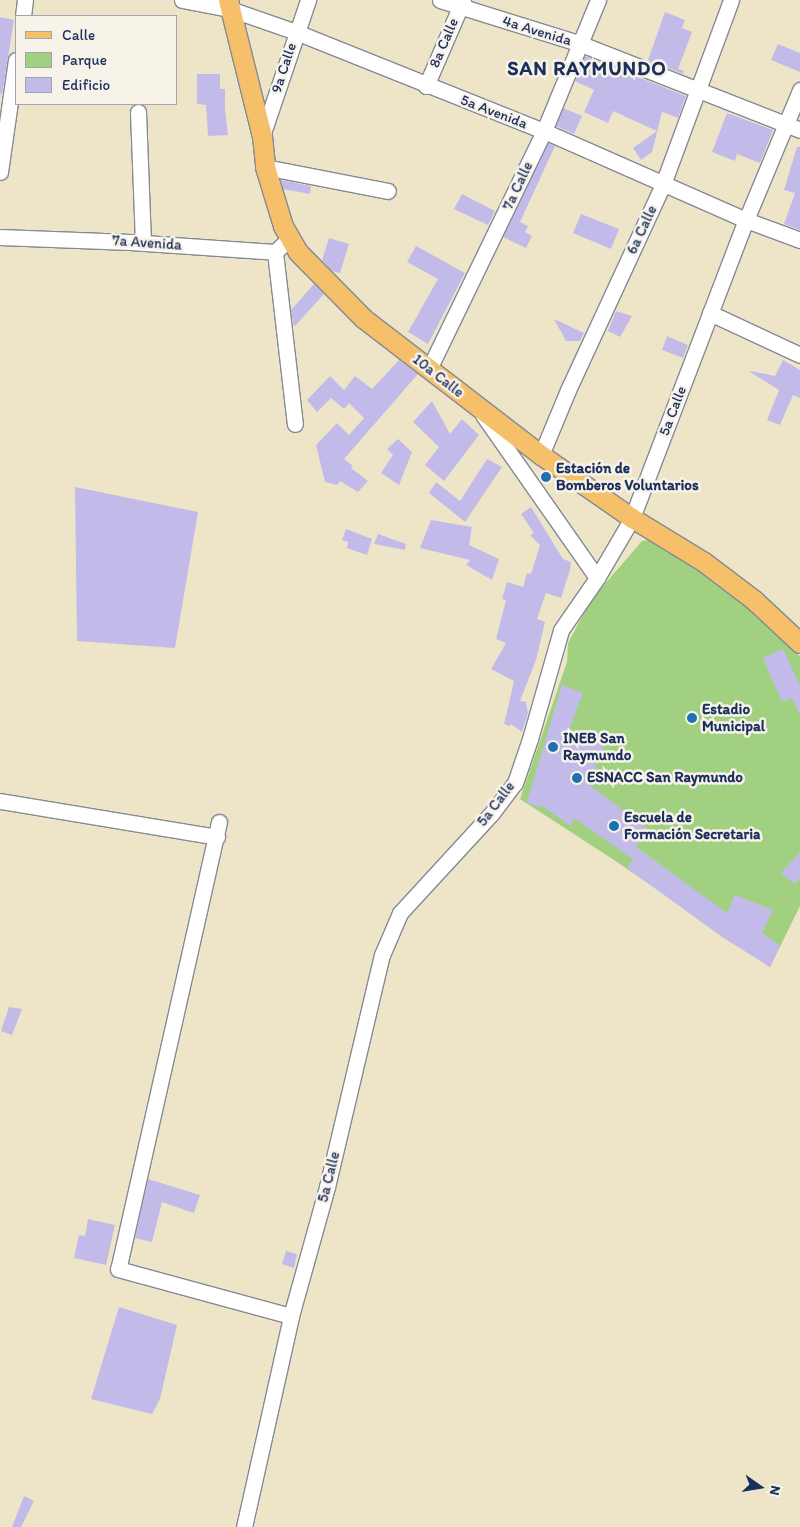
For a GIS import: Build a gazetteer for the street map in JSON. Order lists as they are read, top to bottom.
{
  "streets": {
    "main road": ["10a Calle"],
    "street": [
      "4a Avenida",
      "8a Calle",
      "9a Calle",
      "5a Avenida",
      "7a Calle",
      "6a Calle",
      "7a Avenida",
      "5a Calle"
    ]
  },
  "crossings": [
    ["4a Avenida", "8a Calle"],
    ["4a Avenida", "7a Calle"],
    ["4a Avenida", "6a Calle"],
    ["4a Avenida", "5a Calle"],
    ["8a Calle", "5a Avenida"],
    ["9a Calle", "5a Avenida"],
    ["9a Calle", "10a Calle"],
    ["5a Avenida", "7a Calle"],
    ["5a Avenida", "6a Calle"],
    ["5a Avenida", "10a Calle"],
    ["5a Avenida", "5a Calle"],
    ["7a Calle", "10a Calle"],
    ["6a Calle", "10a Calle"],
    ["10a Calle", "5a Calle"]
  ],
  "districts": ["SAN RAYMUNDO"],
  "places": [
    "Estación de Bomberos Voluntarios",
    "Estadio Municipal",
    "INEB San Raymundo",
    "ESNACC San Raymundo",
    "Escuela de Formación Secretaria"
  ],
  "legend": ["Calle", "Parque", "Edificio"],
  "north": "right"
}
